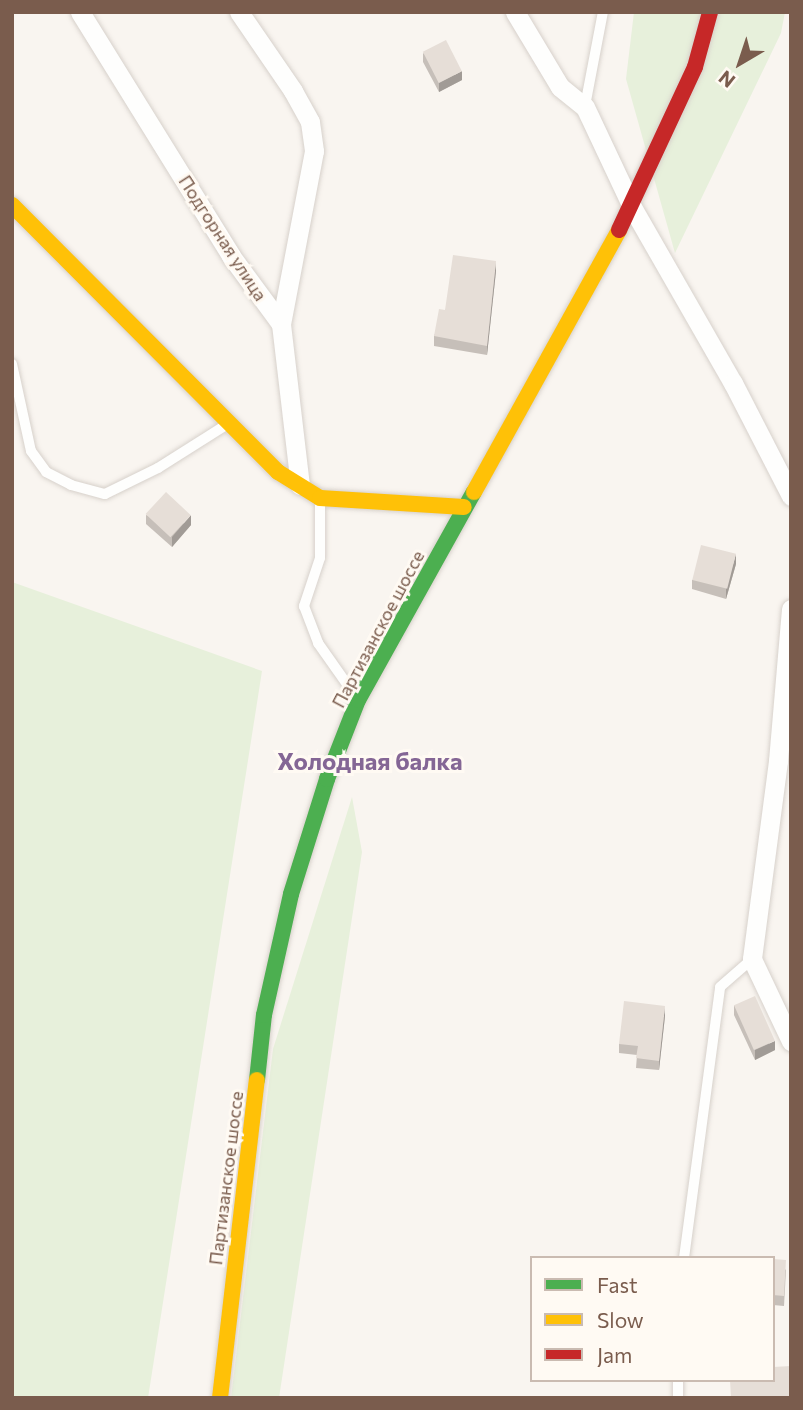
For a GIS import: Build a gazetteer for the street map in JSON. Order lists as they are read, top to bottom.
{
  "streets": {
    "main road": ["Партизанское шоссе"],
    "street": ["Подгорная улица"]
  },
  "districts": ["Холодная балка"],
  "legend": ["Fast", "Slow", "Jam"],
  "north": "bottom left"
}
